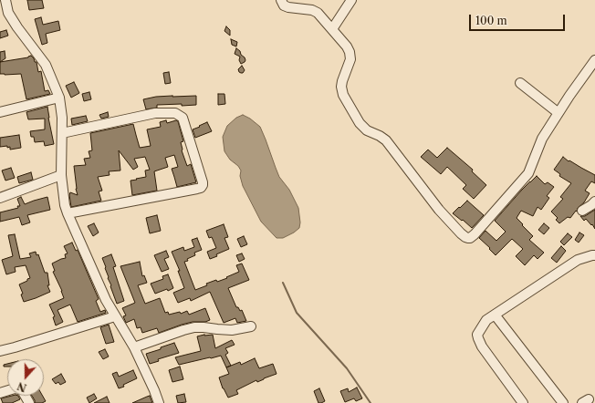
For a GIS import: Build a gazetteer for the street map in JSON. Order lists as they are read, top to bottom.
{
  "scale_bar": "100 m",
  "north": "bottom"
}
